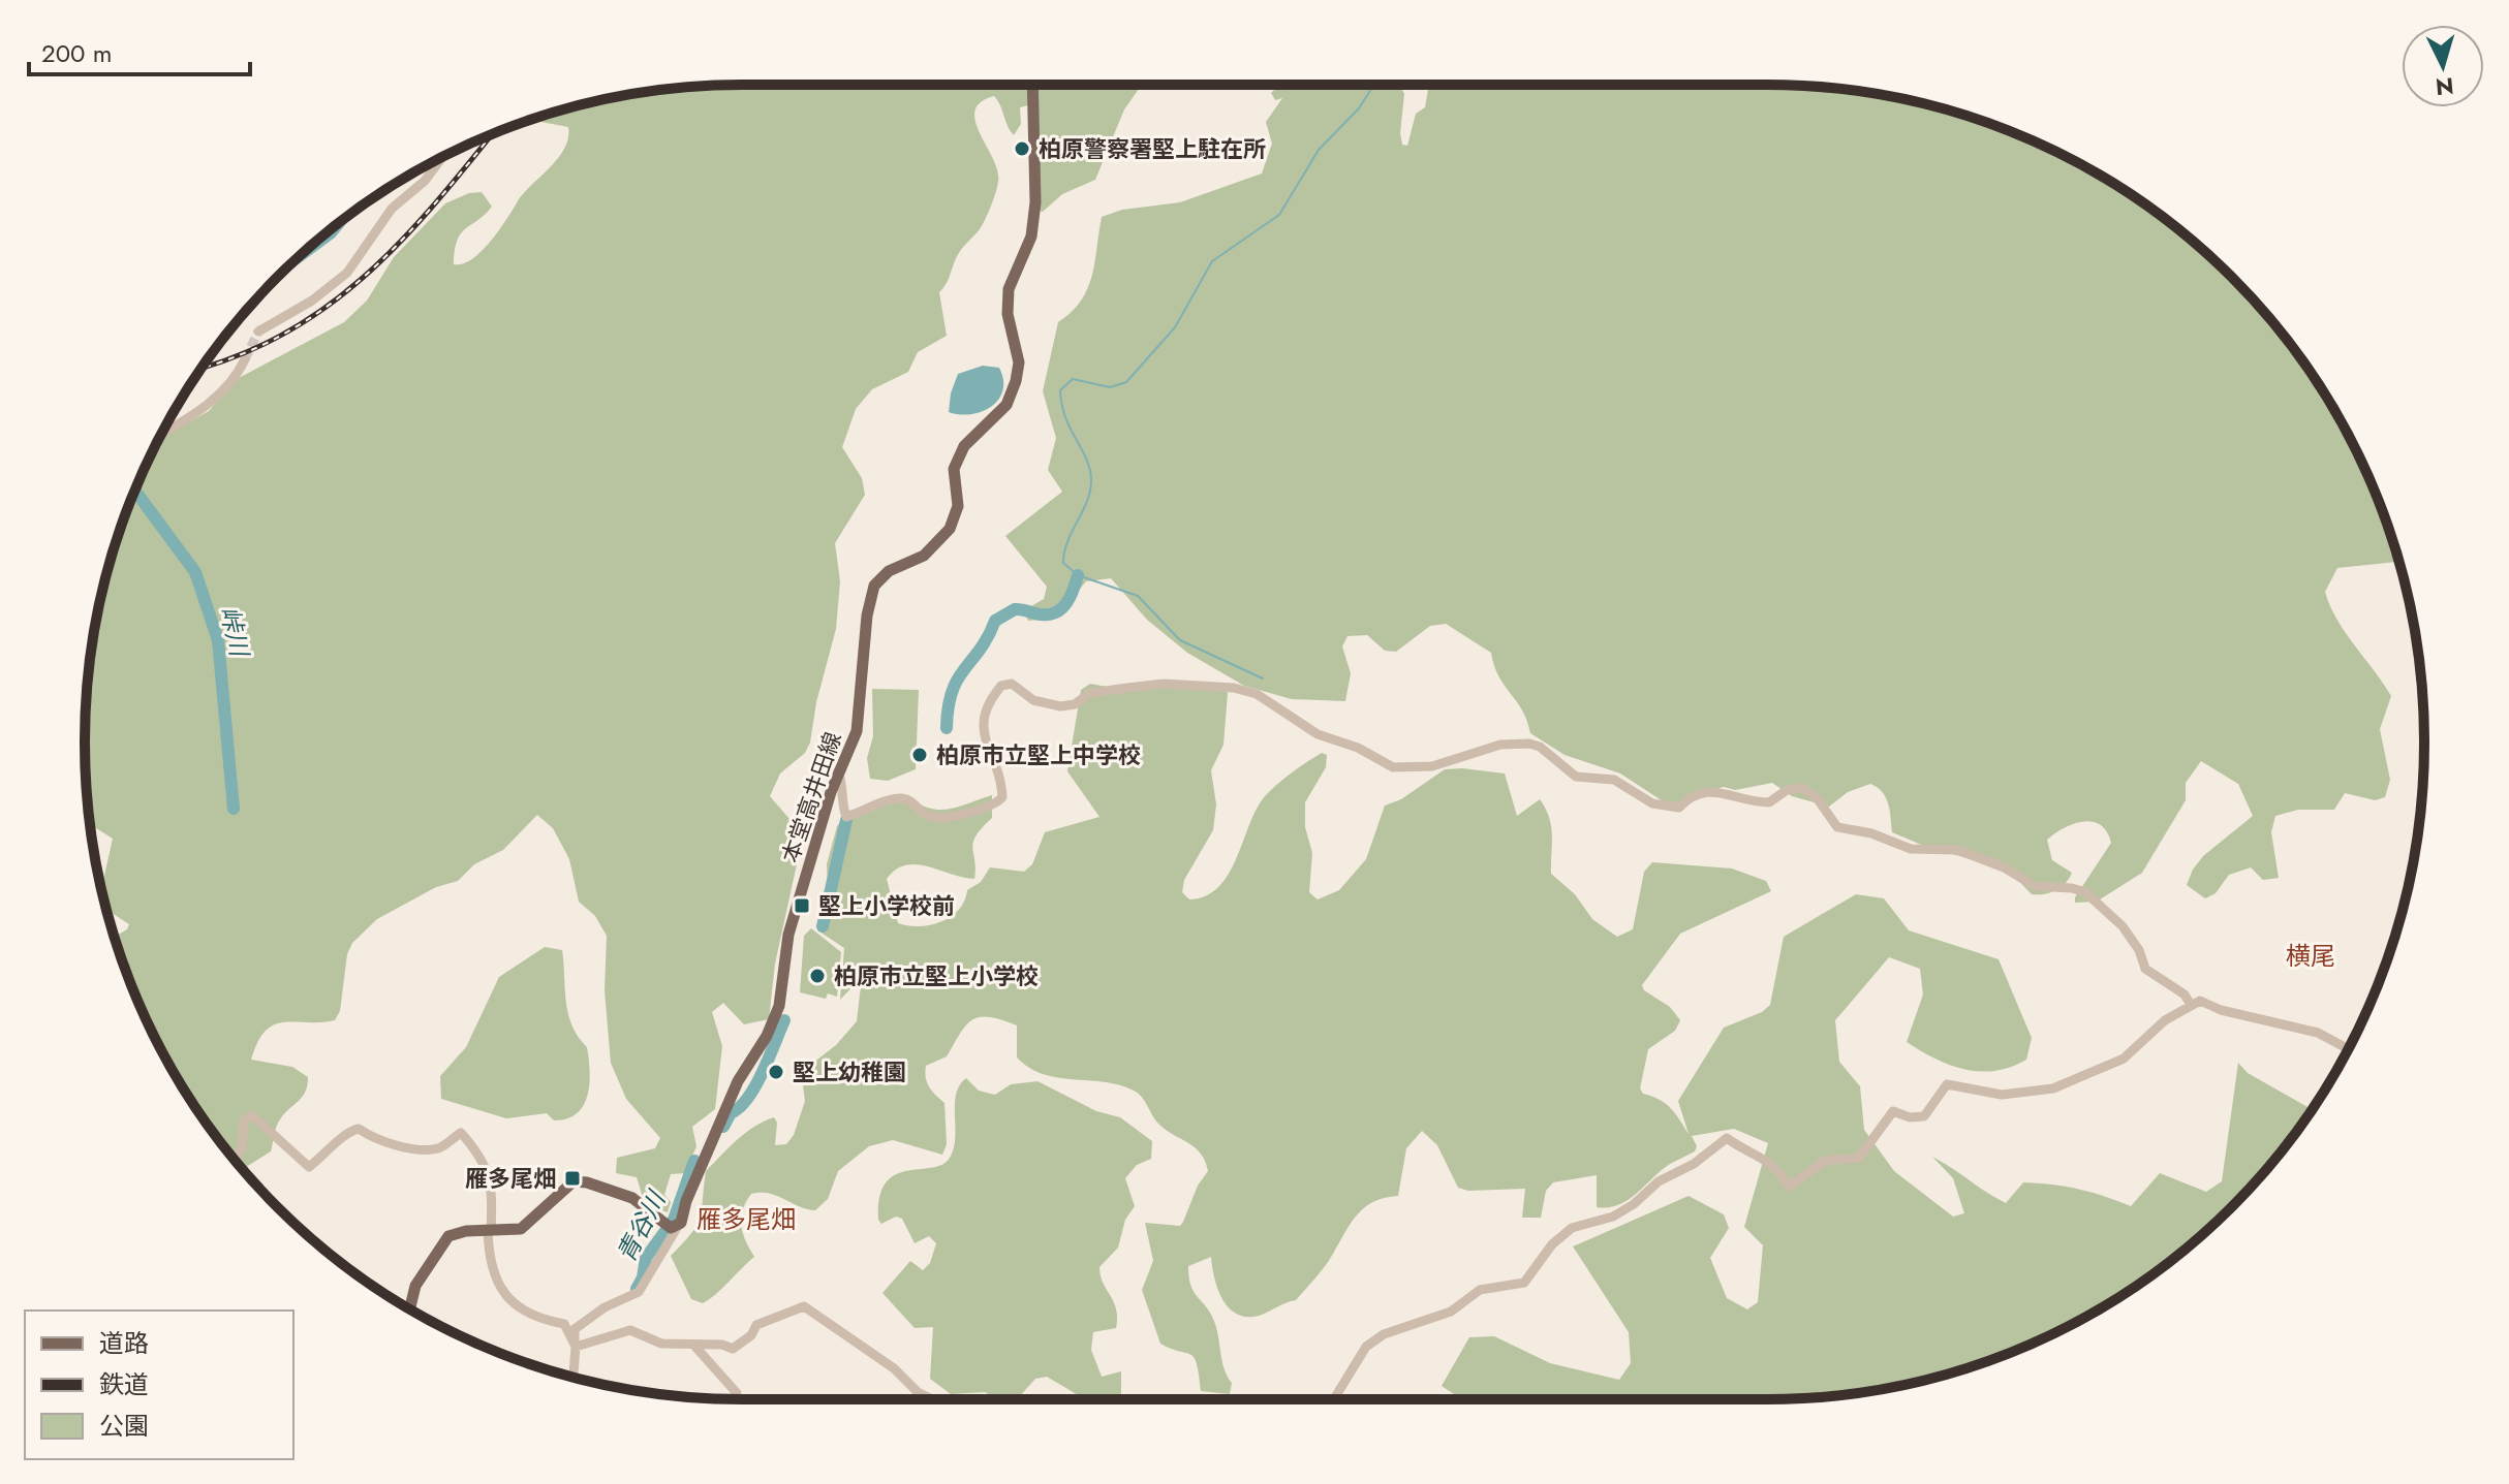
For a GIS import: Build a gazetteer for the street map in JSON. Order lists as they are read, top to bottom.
{
  "streets": {
    "main road": ["本堂高井田線"]
  },
  "districts": ["横尾", "雁多尾畑"],
  "water": ["峠川", "青谷川"],
  "places": {
    "other": [
      "柏原警察署堅上駐在所",
      "柏原市立堅上中学校",
      "柏原市立堅上小学校",
      "堅上幼稚園"
    ],
    "transit": ["堅上小学校前", "雁多尾畑"]
  },
  "legend": ["道路", "鉄道", "公園"],
  "scale_bar": "200 m",
  "north": "bottom"
}
